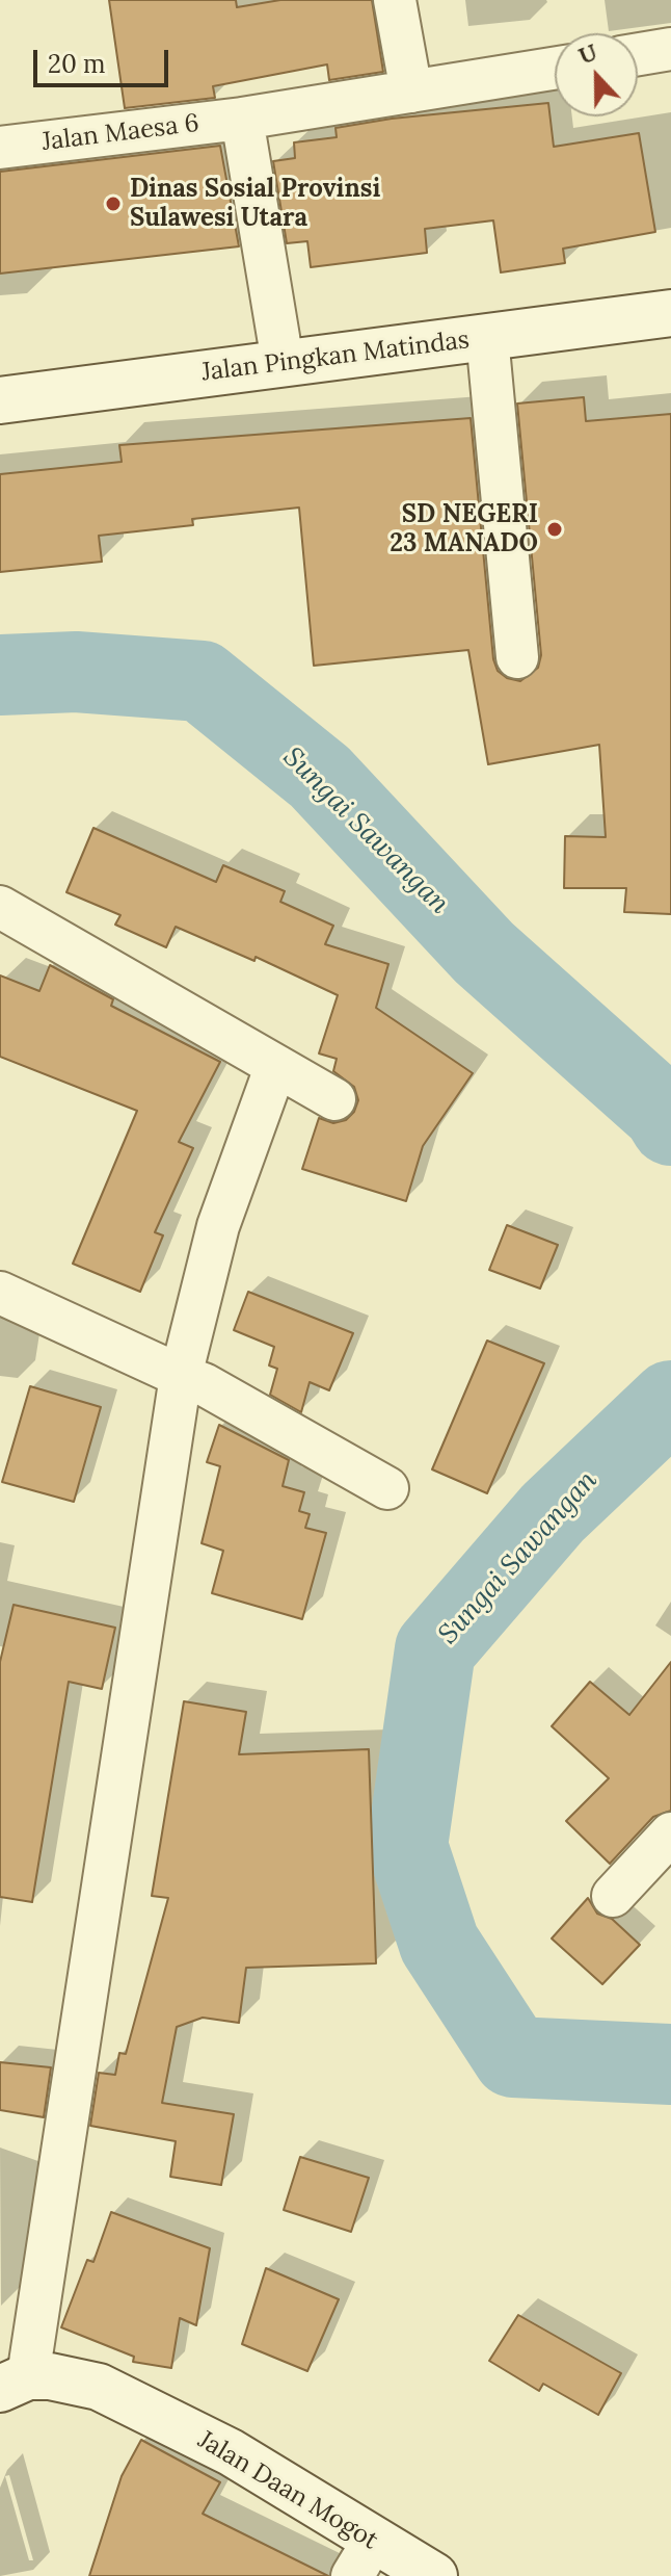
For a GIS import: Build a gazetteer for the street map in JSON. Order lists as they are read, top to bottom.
{
  "streets": {
    "street": ["Jalan Maesa 6", "Jalan Pingkan Matindas", "Jalan Daan Mogot"]
  },
  "water": ["Sungai Sawangan"],
  "places": ["Dinas Sosial Provinsi Sulawesi Utara", "SD NEGERI 23 MANADO"],
  "scale_bar": "20 m",
  "north": "top"
}
